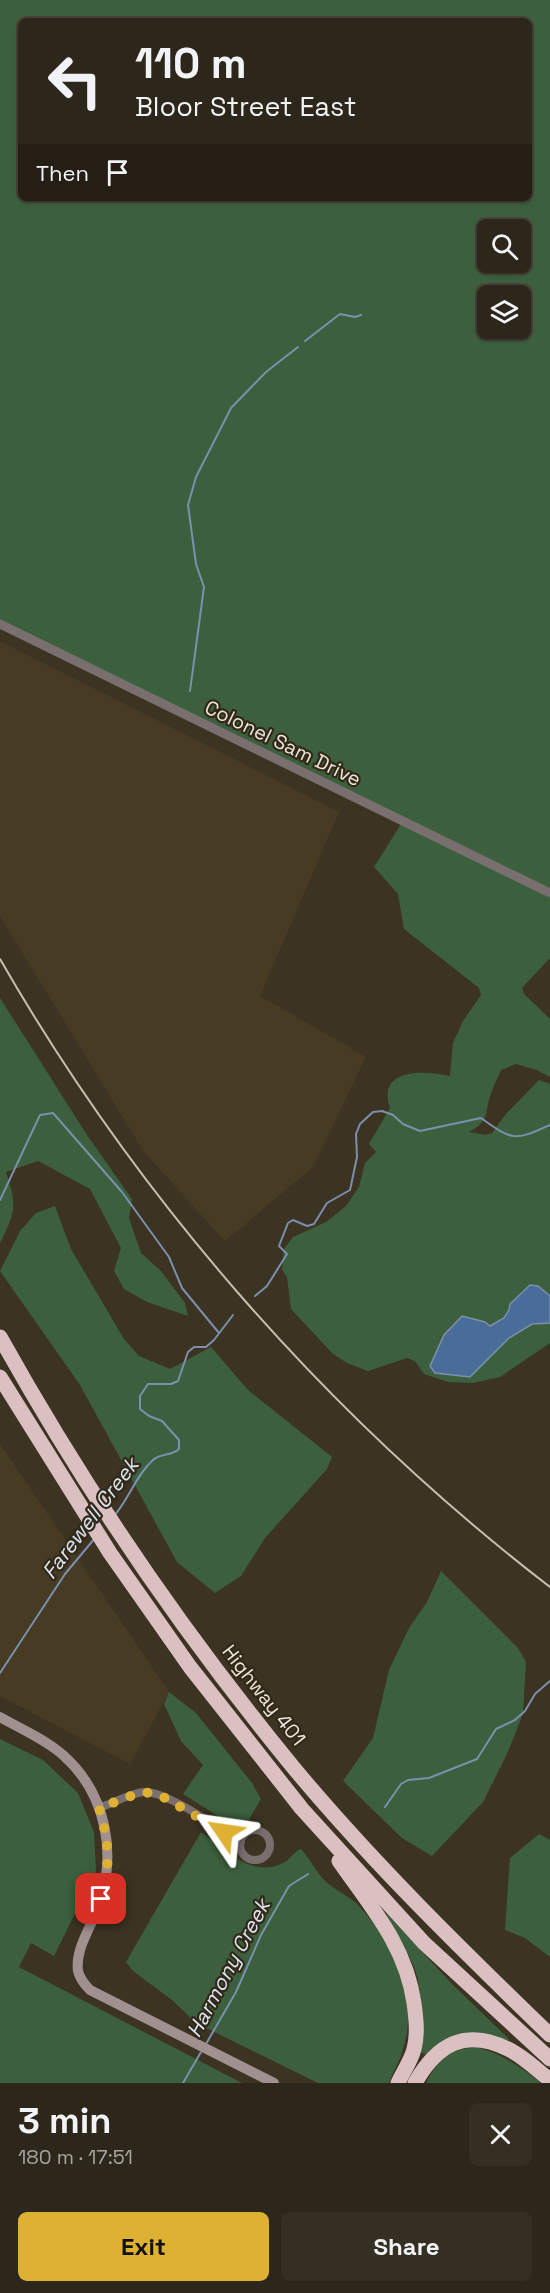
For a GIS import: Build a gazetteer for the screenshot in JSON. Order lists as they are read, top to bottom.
{
  "streets": {
    "highway": ["Highway 401"],
    "street": ["Colonel Sam Drive"]
  },
  "water": ["Farewell Creek", "Harmony Creek"],
  "page": {
    "turn": ["110 m", "Bloor Street East"],
    "then": "Then",
    "heading": ["3 min", "180 m · 17:51"],
    "buttons": ["Exit", "Share"]
  }
}
